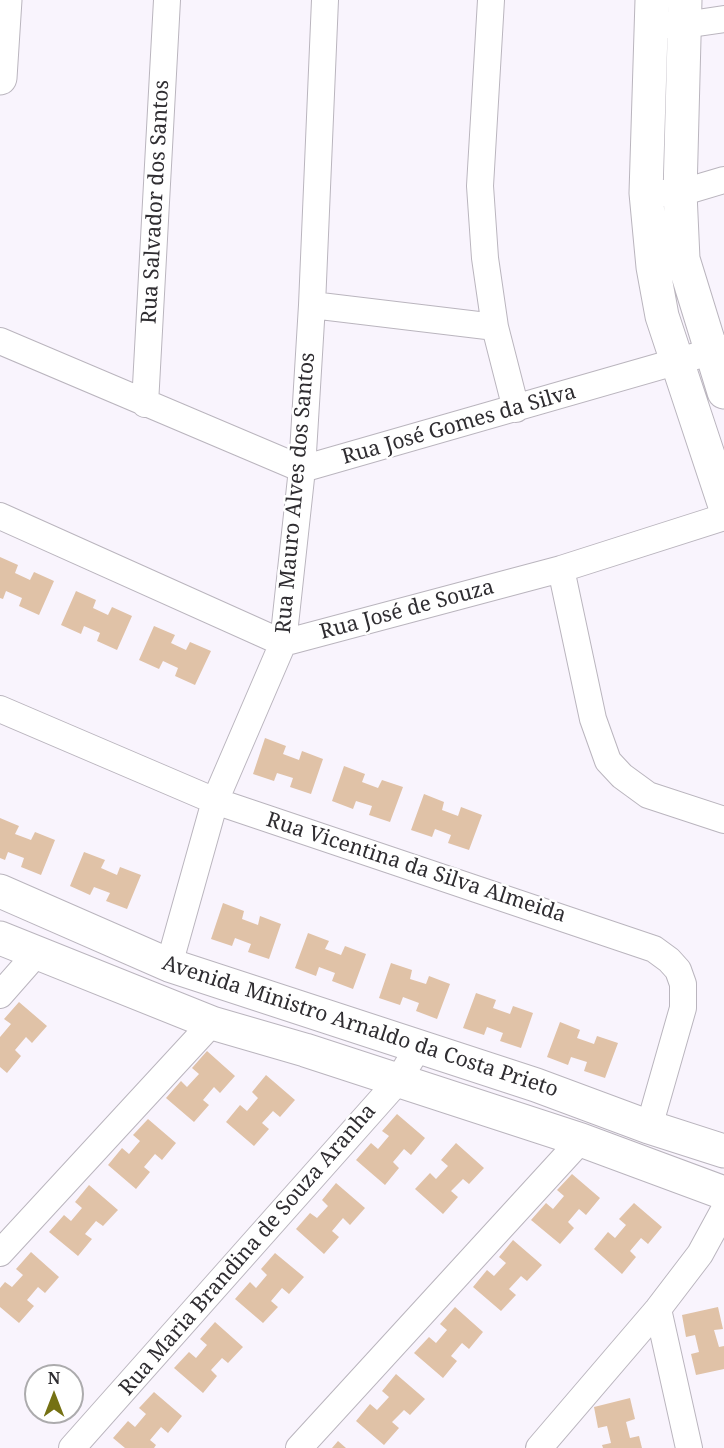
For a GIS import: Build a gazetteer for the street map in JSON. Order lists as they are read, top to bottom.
{
  "streets": {
    "street": [
      "Rua Salvador dos Santos",
      "Rua José Gomes da Silva",
      "Rua Mauro Alves dos Santos",
      "Rua José de Souza",
      "Rua Vicentina da Silva Almeida",
      "Avenida Ministro Arnaldo da Costa Prieto",
      "Rua Maria Brandina de Souza Aranha"
    ]
  },
  "crossings": [
    ["Rua José Gomes da Silva", "Rua Mauro Alves dos Santos"],
    ["Rua Mauro Alves dos Santos", "Rua José de Souza"],
    ["Rua Mauro Alves dos Santos", "Rua Vicentina da Silva Almeida"],
    ["Rua Mauro Alves dos Santos", "Avenida Ministro Arnaldo da Costa Prieto"],
    ["Rua Vicentina da Silva Almeida", "Avenida Ministro Arnaldo da Costa Prieto"],
    ["Avenida Ministro Arnaldo da Costa Prieto", "Rua Maria Brandina de Souza Aranha"]
  ],
  "north": "top"
}
